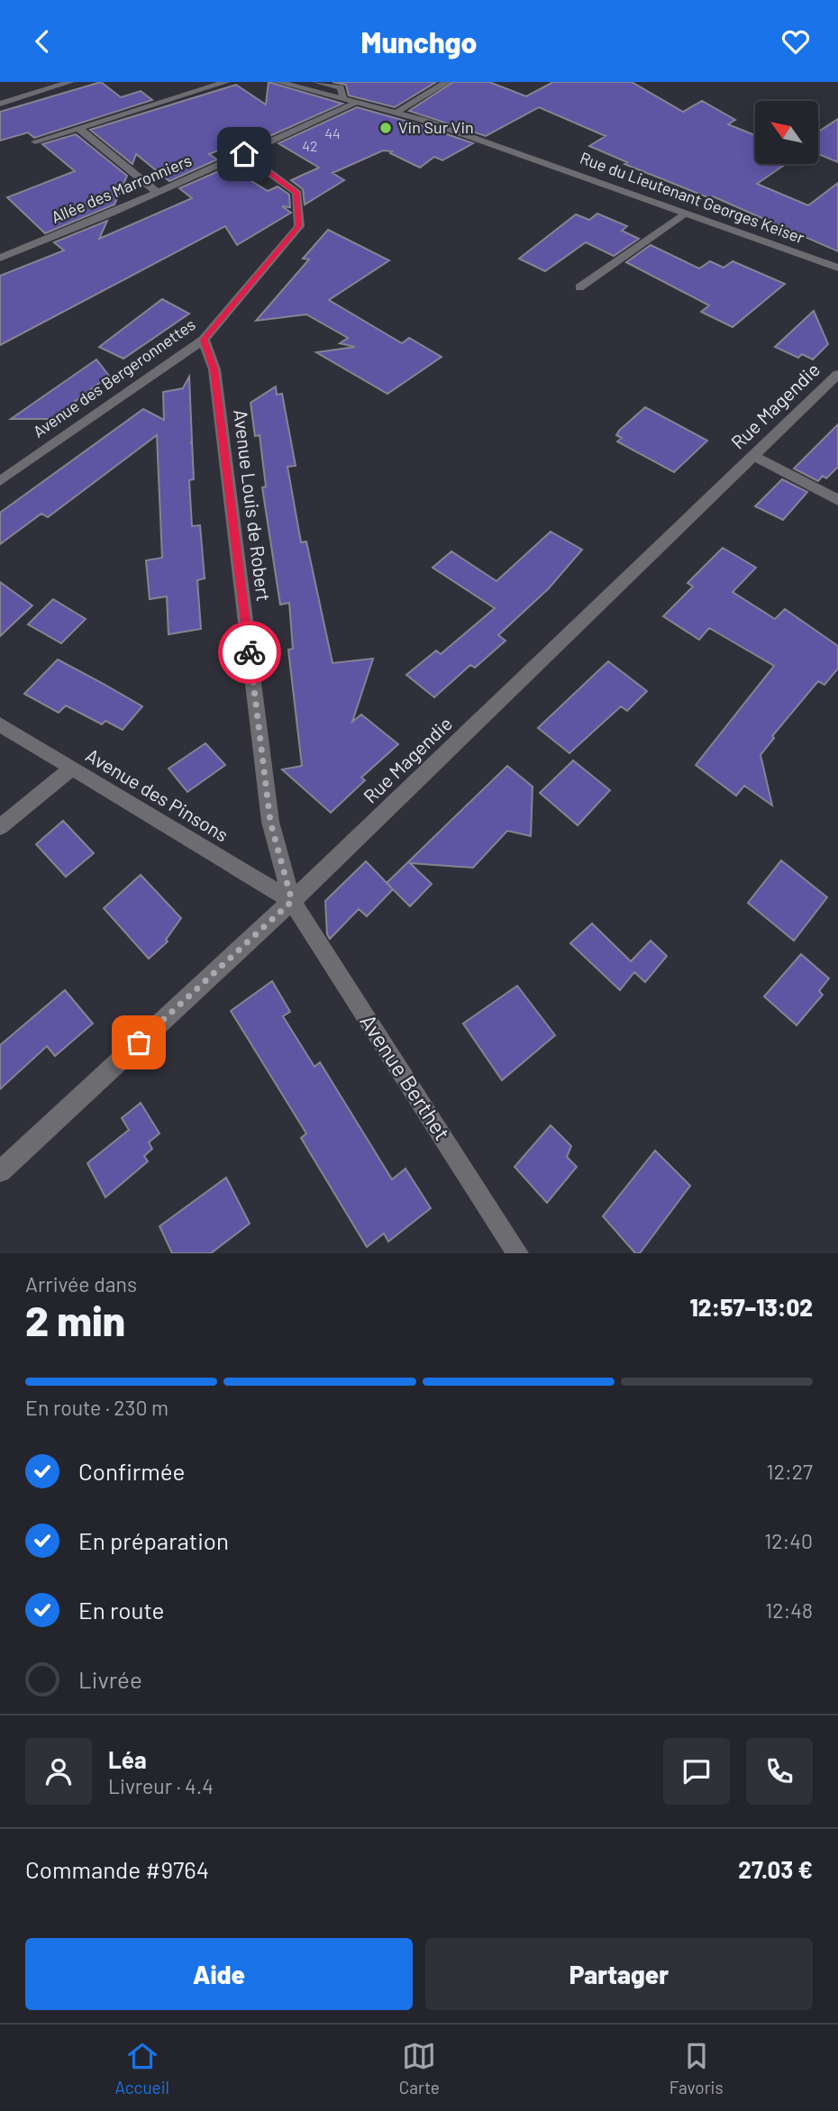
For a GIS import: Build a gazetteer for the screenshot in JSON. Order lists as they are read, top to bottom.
{
  "streets": {
    "street": [
      "Allée des Marronniers",
      "Rue du Lieutenant Georges Keiser",
      "Avenue des Bergeronnettes",
      "Rue Magendie",
      "Avenue Louis de Robert",
      "Avenue des Pinsons",
      "Avenue Berthet"
    ]
  },
  "crossings": [
    ["Allée des Marronniers", "Rue du Lieutenant Georges Keiser"],
    ["Allée des Marronniers", "Avenue des Bergeronnettes"],
    ["Avenue des Bergeronnettes", "Avenue Louis de Robert"],
    ["Rue Magendie", "Avenue Louis de Robert"],
    ["Rue Magendie", "Avenue des Pinsons"],
    ["Rue Magendie", "Avenue Berthet"],
    ["Avenue Louis de Robert", "Avenue des Pinsons"],
    ["Avenue Louis de Robert", "Avenue Berthet"],
    ["Avenue des Pinsons", "Avenue Berthet"]
  ],
  "places": ["Vin Sur Vin"],
  "house_numbers": ["44", "42"],
  "north": "top left",
  "page": {
    "header": "Munchgo",
    "heading": ["2 min", "Arrivée dans", "12:57–13:02"],
    "panel": [
      "Léa",
      "Livreur · 4.4",
      "Commande #9764",
      "27.03 €"
    ],
    "bar": "En route · 230 m",
    "list": [
      ["Confirmée", "12:27"],
      ["En préparation", "12:40"],
      ["En route", "12:48"],
      "Livrée"
    ],
    "buttons": ["Aide", "Partager"],
    "tabs": ["Accueil", "Carte", "Favoris"]
  }
}
